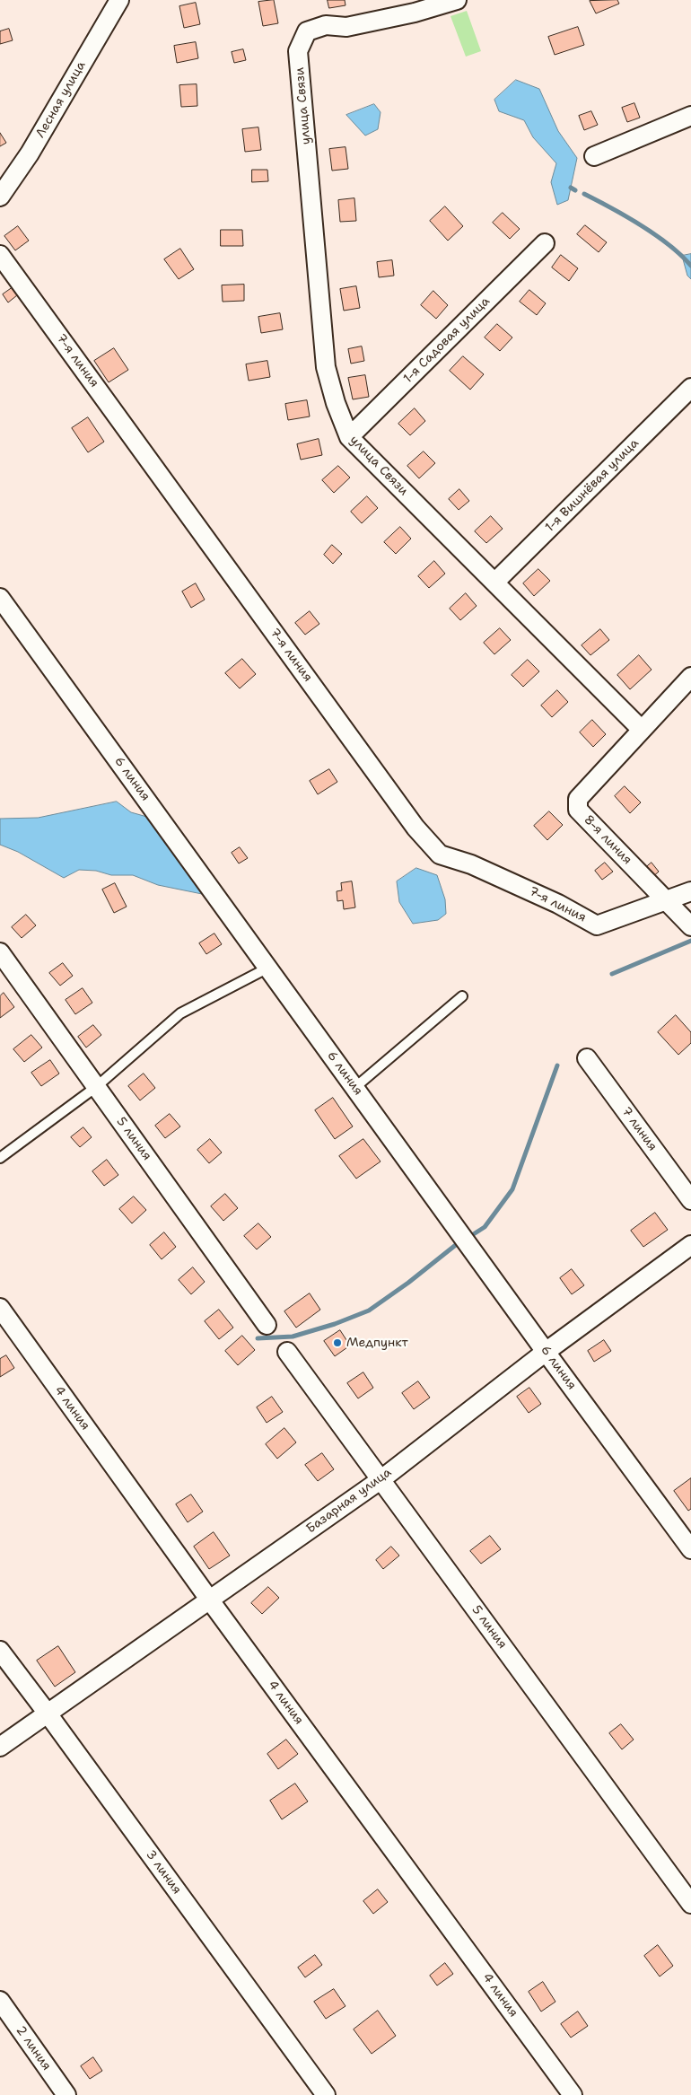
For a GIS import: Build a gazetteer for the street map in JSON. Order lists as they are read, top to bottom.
{
  "streets": {
    "street": [
      "Лесная улица",
      "улица Связи",
      "1-я Садовая улица",
      "7-я линия",
      "1-я Вишнёвая улица",
      "6 линия",
      "8-я линия",
      "7 линия",
      "5 линия",
      "4 линия",
      "Базарная улица",
      "3 линия",
      "2 линия"
    ]
  },
  "crossings": [
    ["улица Связи", "1-я Садовая улица"],
    ["улица Связи", "1-я Вишнёвая улица"],
    ["улица Связи", "8-я линия"],
    ["7-я линия", "8-я линия"],
    ["6 линия", "Базарная улица"],
    ["5 линия", "Базарная улица"],
    ["4 линия", "Базарная улица"],
    ["Базарная улица", "3 линия"]
  ],
  "places": ["Медпункт"]
}
